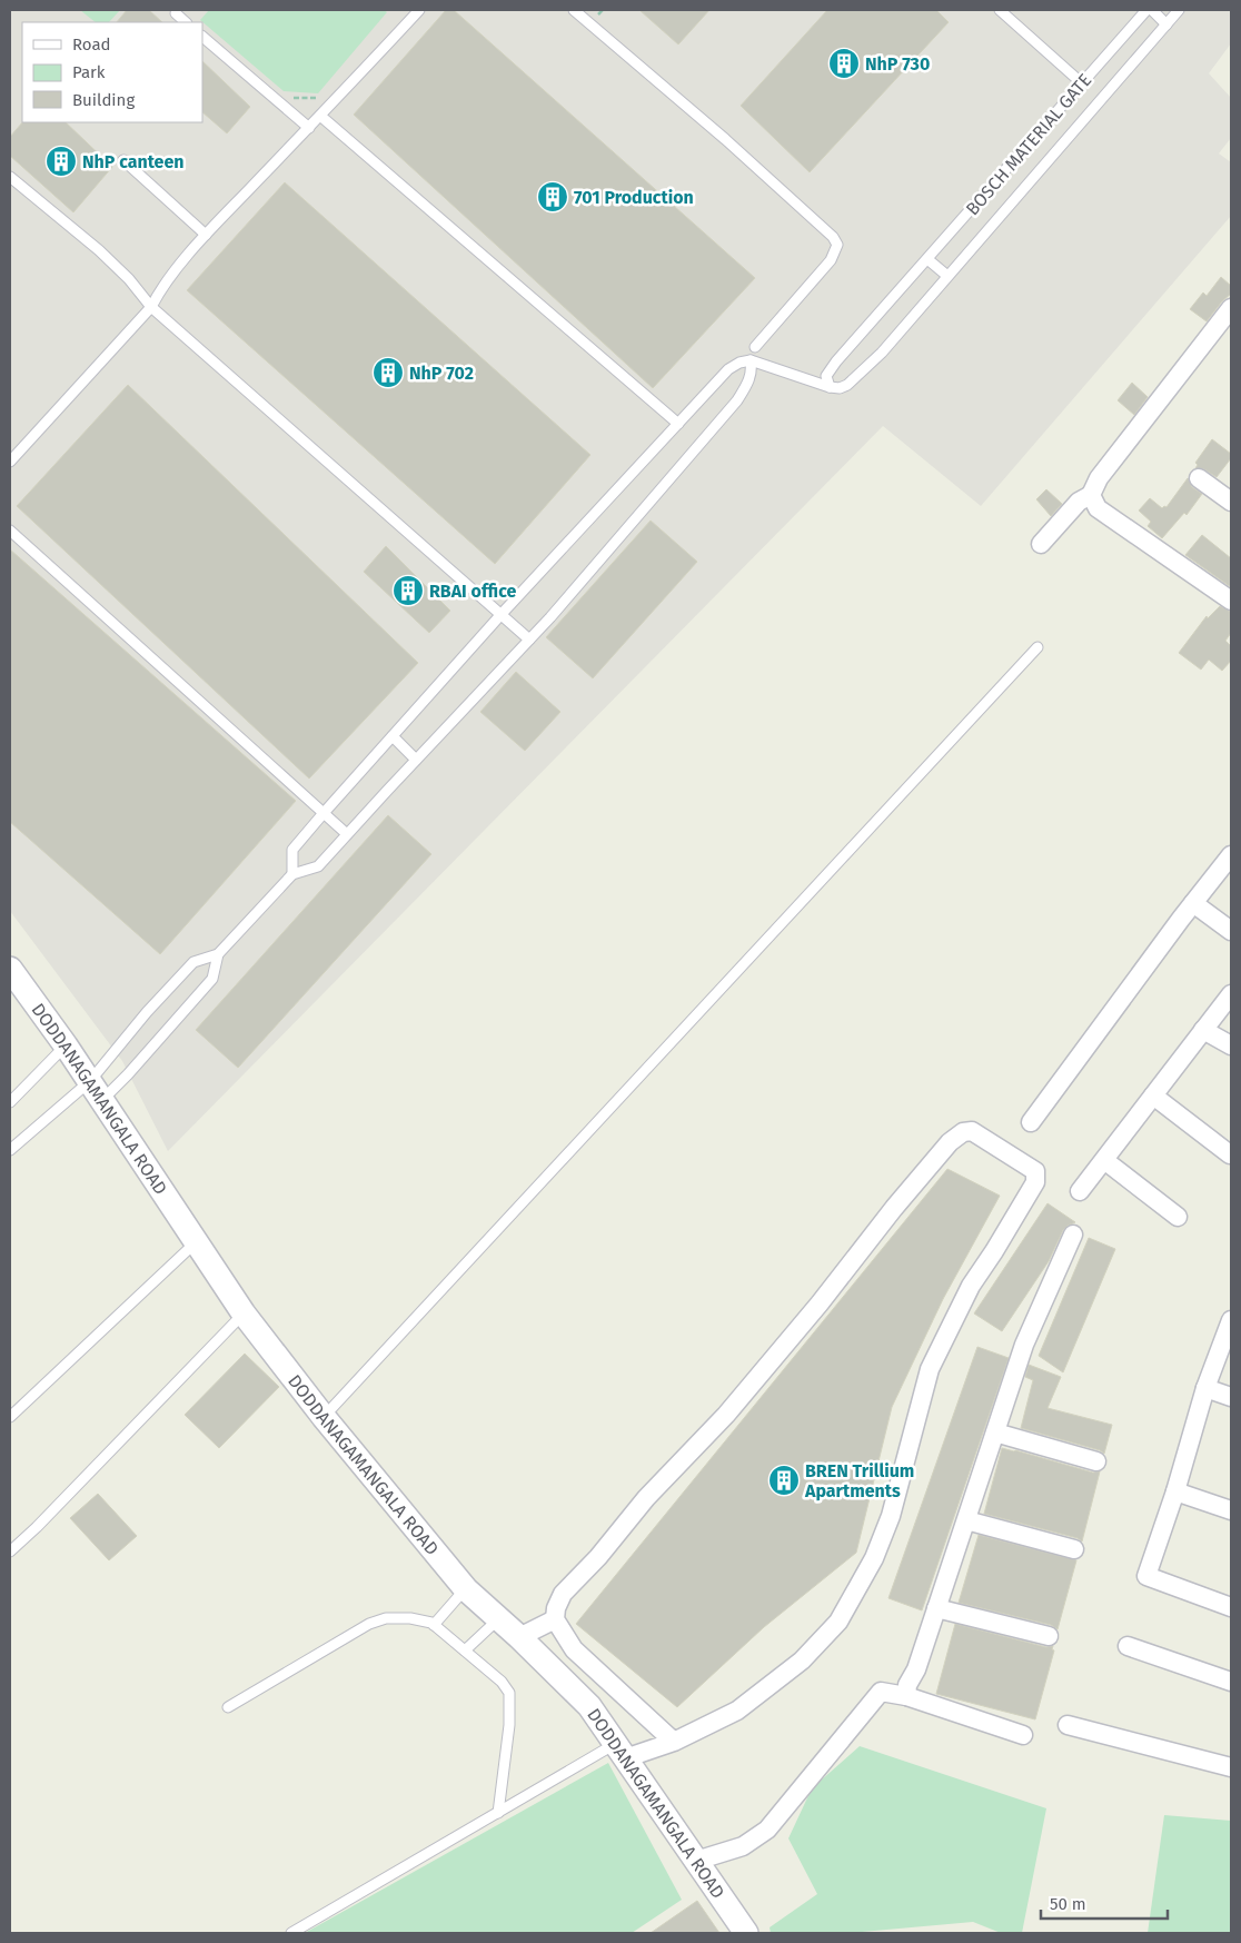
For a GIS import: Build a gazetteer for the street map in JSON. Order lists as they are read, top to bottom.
{
  "streets": {
    "street": ["DODDANAGAMANGALA ROAD"],
    "lane": ["BOSCH MATERIAL GATE"]
  },
  "places": {
    "building": [
      "NhP 730",
      "NhP canteen",
      "701 Production",
      "NhP 702",
      "RBAI office",
      "BREN Trillium Apartments"
    ]
  },
  "legend": ["Road", "Park", "Building"],
  "scale_bar": "50 m"
}
